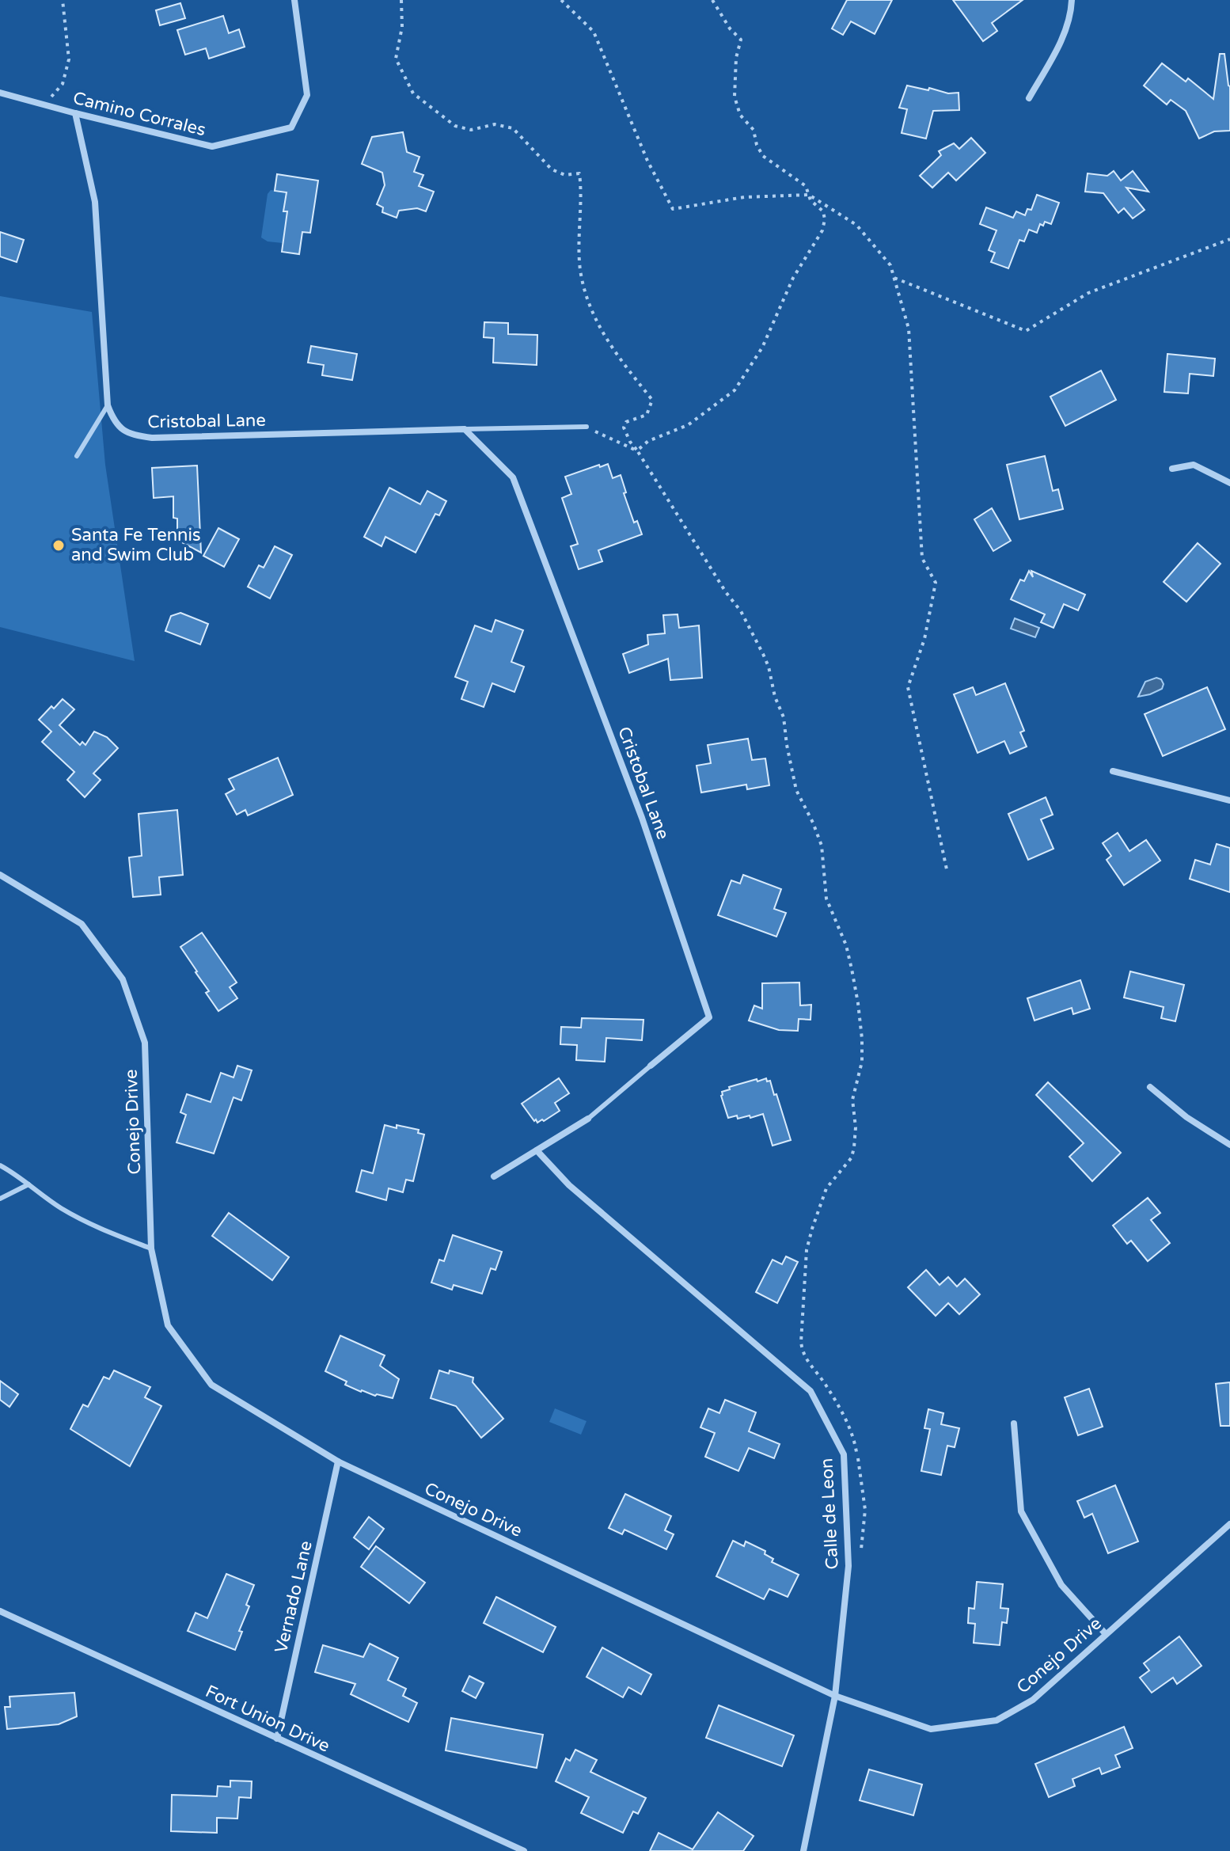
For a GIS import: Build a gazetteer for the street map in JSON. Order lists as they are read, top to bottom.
{
  "streets": {
    "street": [
      "Camino Corrales",
      "Cristobal Lane",
      "Conejo Drive",
      "Calle de Leon",
      "Vernado Lane",
      "Fort Union Drive"
    ]
  },
  "crossings": [
    ["Conejo Drive", "Calle de Leon"],
    ["Conejo Drive", "Vernado Lane"],
    ["Vernado Lane", "Fort Union Drive"]
  ],
  "places": ["Santa Fe Tennis and Swim Club"]
}
